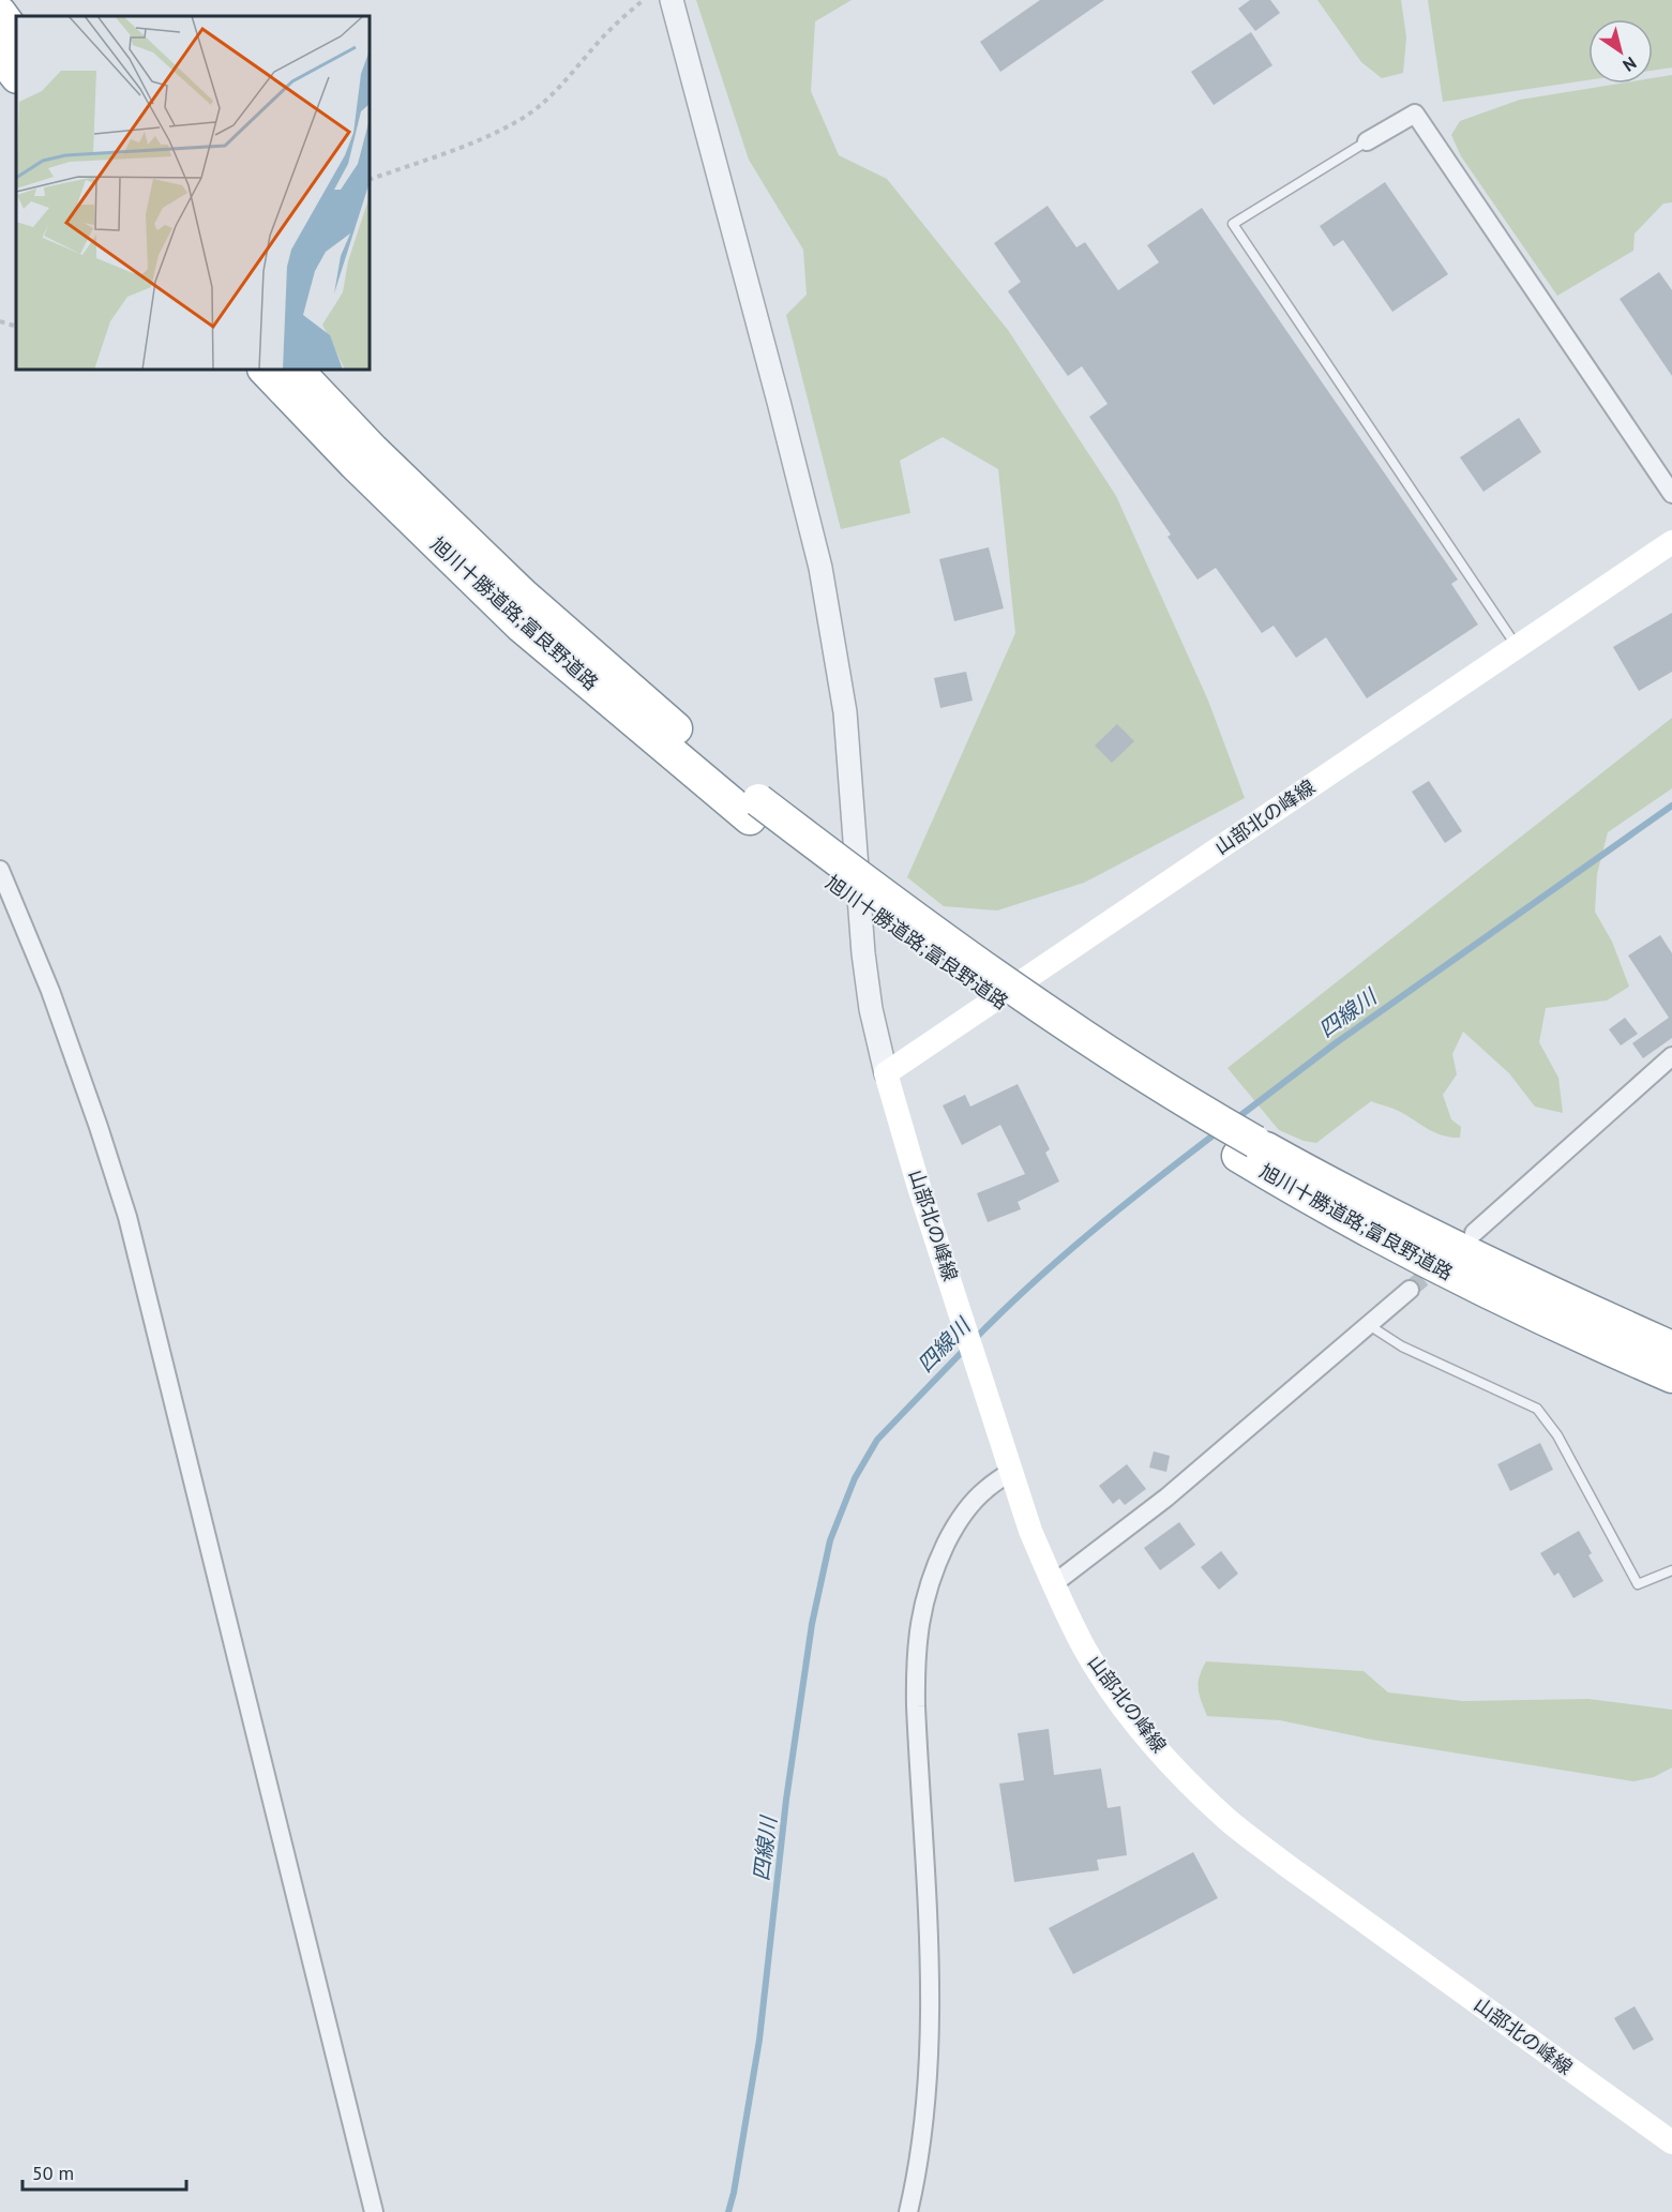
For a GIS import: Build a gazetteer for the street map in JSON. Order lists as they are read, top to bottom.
{
  "streets": {
    "highway": ["旭川十勝道路;富良野道路"],
    "main road": ["山部北の峰線"]
  },
  "water": ["四線川"],
  "scale_bar": "50 m",
  "north": "bottom right"
}
